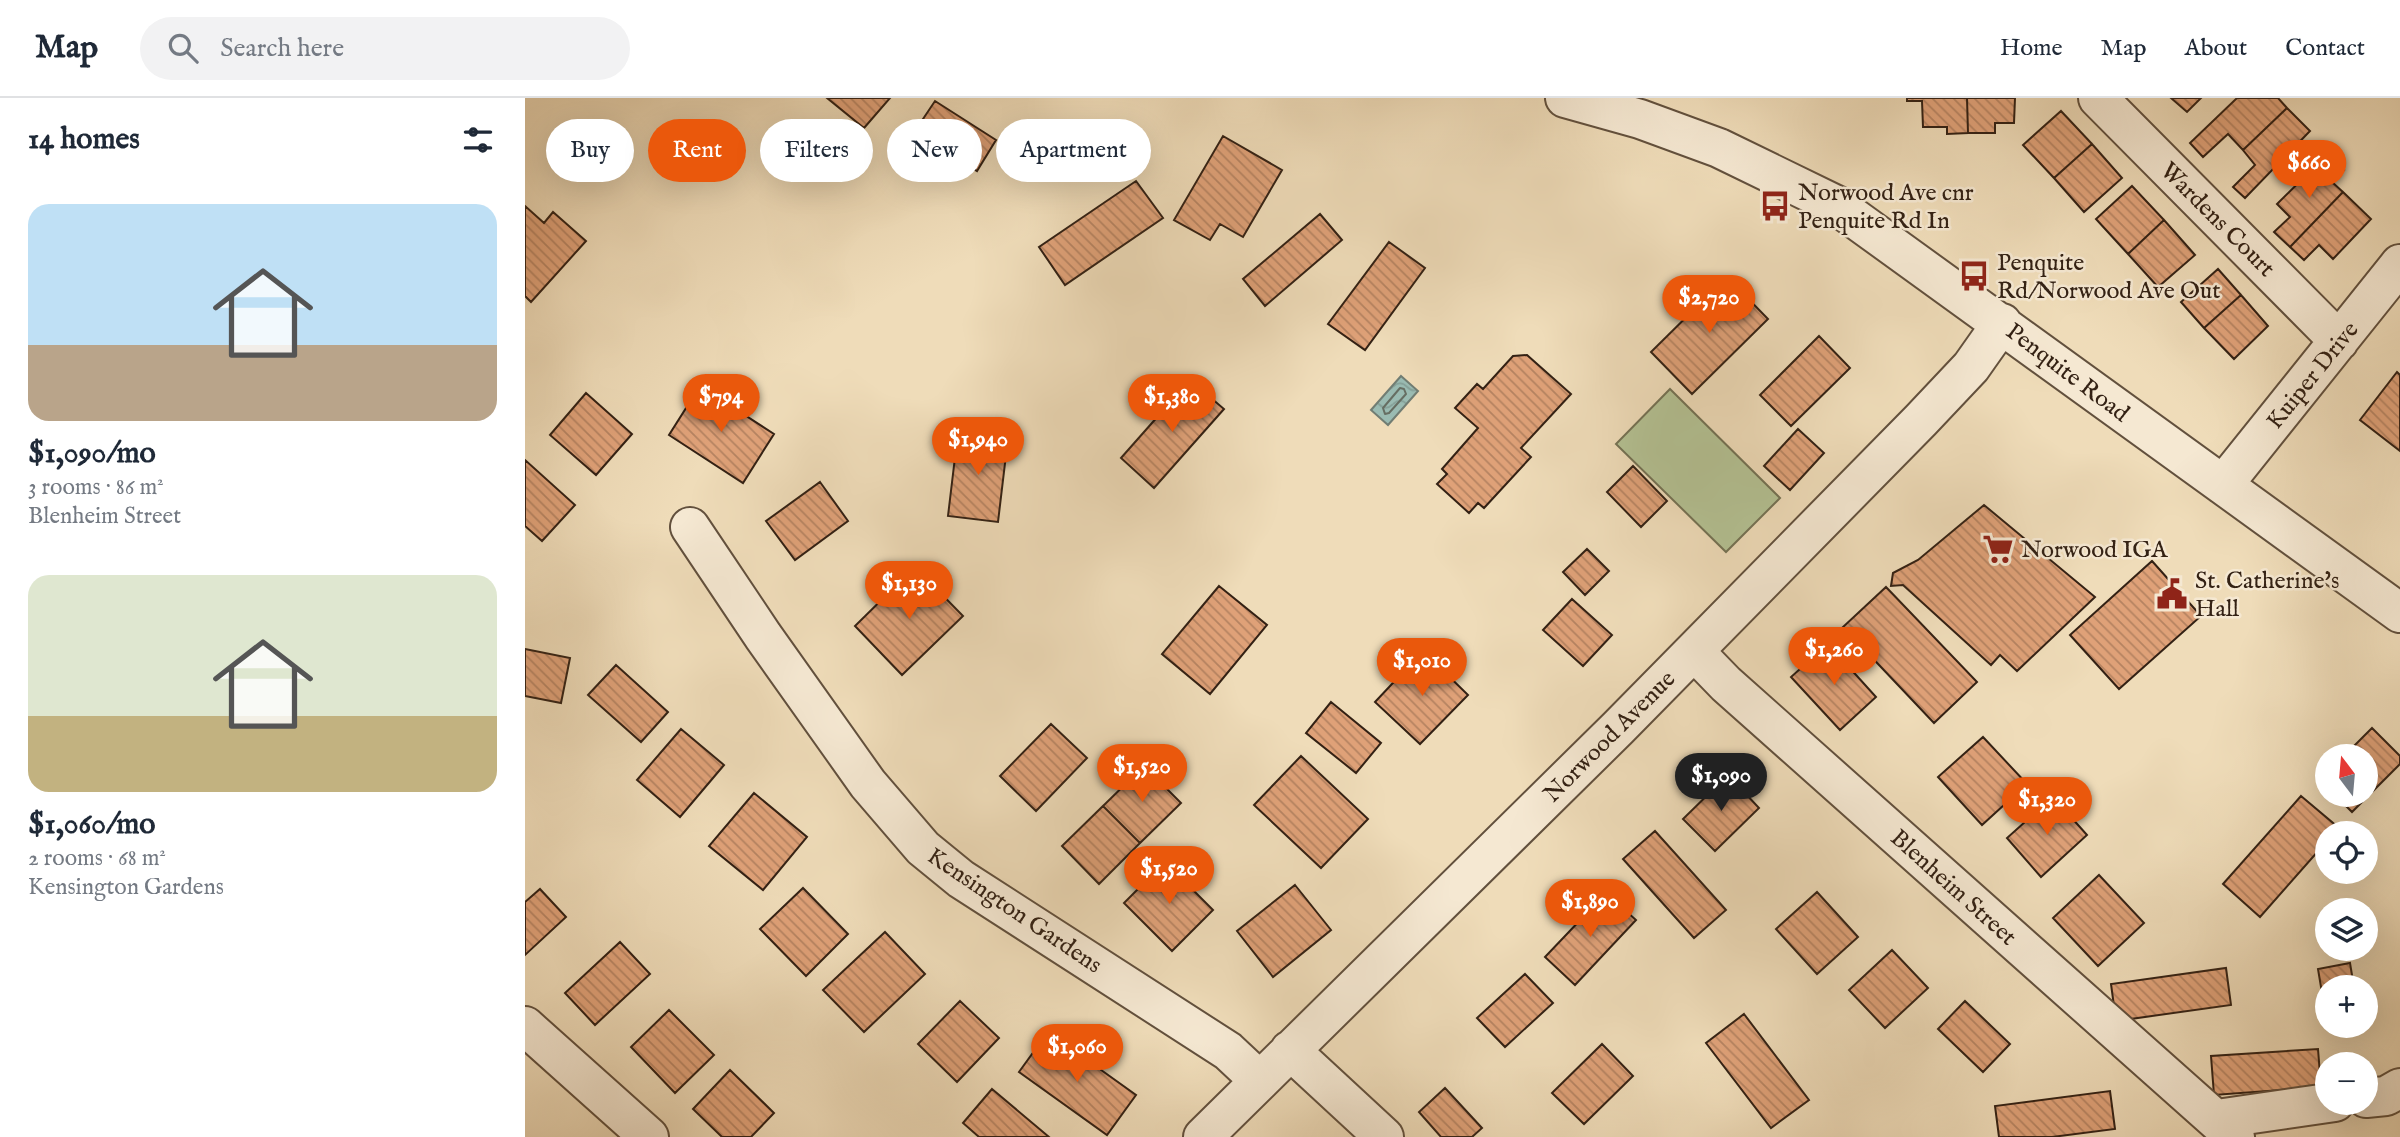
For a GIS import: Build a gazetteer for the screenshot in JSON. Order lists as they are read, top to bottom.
{
  "streets": {
    "street": [
      "Wardens Court",
      "Penquite Road",
      "Kuiper Drive",
      "Norwood Avenue",
      "Blenheim Street",
      "Kensington Gardens"
    ]
  },
  "crossings": [
    ["Wardens Court", "Kuiper Drive"],
    ["Penquite Road", "Kuiper Drive"],
    ["Penquite Road", "Norwood Avenue"],
    ["Norwood Avenue", "Blenheim Street"],
    ["Norwood Avenue", "Kensington Gardens"]
  ],
  "places": {
    "bus stop": ["Norwood Ave cnr Penquite Rd In", "Penquite Rd/Norwood Ave Out"],
    "supermarket": ["Norwood IGA"],
    "public building": ["St. Catherine's Hall"]
  },
  "north": "top",
  "page": {
    "header": "Map",
    "search": "Search here",
    "nav": [
      "Home",
      "Map",
      "About",
      "Contact"
    ],
    "heading": "14 homes",
    "chip": [
      "Buy",
      "Rent",
      "Filters",
      "New",
      "Apartment"
    ],
    "price": [
      "$660",
      "$2,720",
      "$794",
      "$1,380",
      "$1,940",
      "$1,130",
      "$1,260",
      "$1,010",
      "$1,520",
      "$1,090",
      "$1,320",
      "$1,520",
      "$1,890",
      "$1,060"
    ],
    "list": [
      {
        "name": "$1,090/mo",
        "note": "3 rooms · 86 m² · Blenheim Street"
      },
      {
        "name": "$1,060/mo",
        "note": "2 rooms · 68 m² · Kensington Gardens"
      }
    ],
    "map_buttons": ["+", "−"]
  }
}
